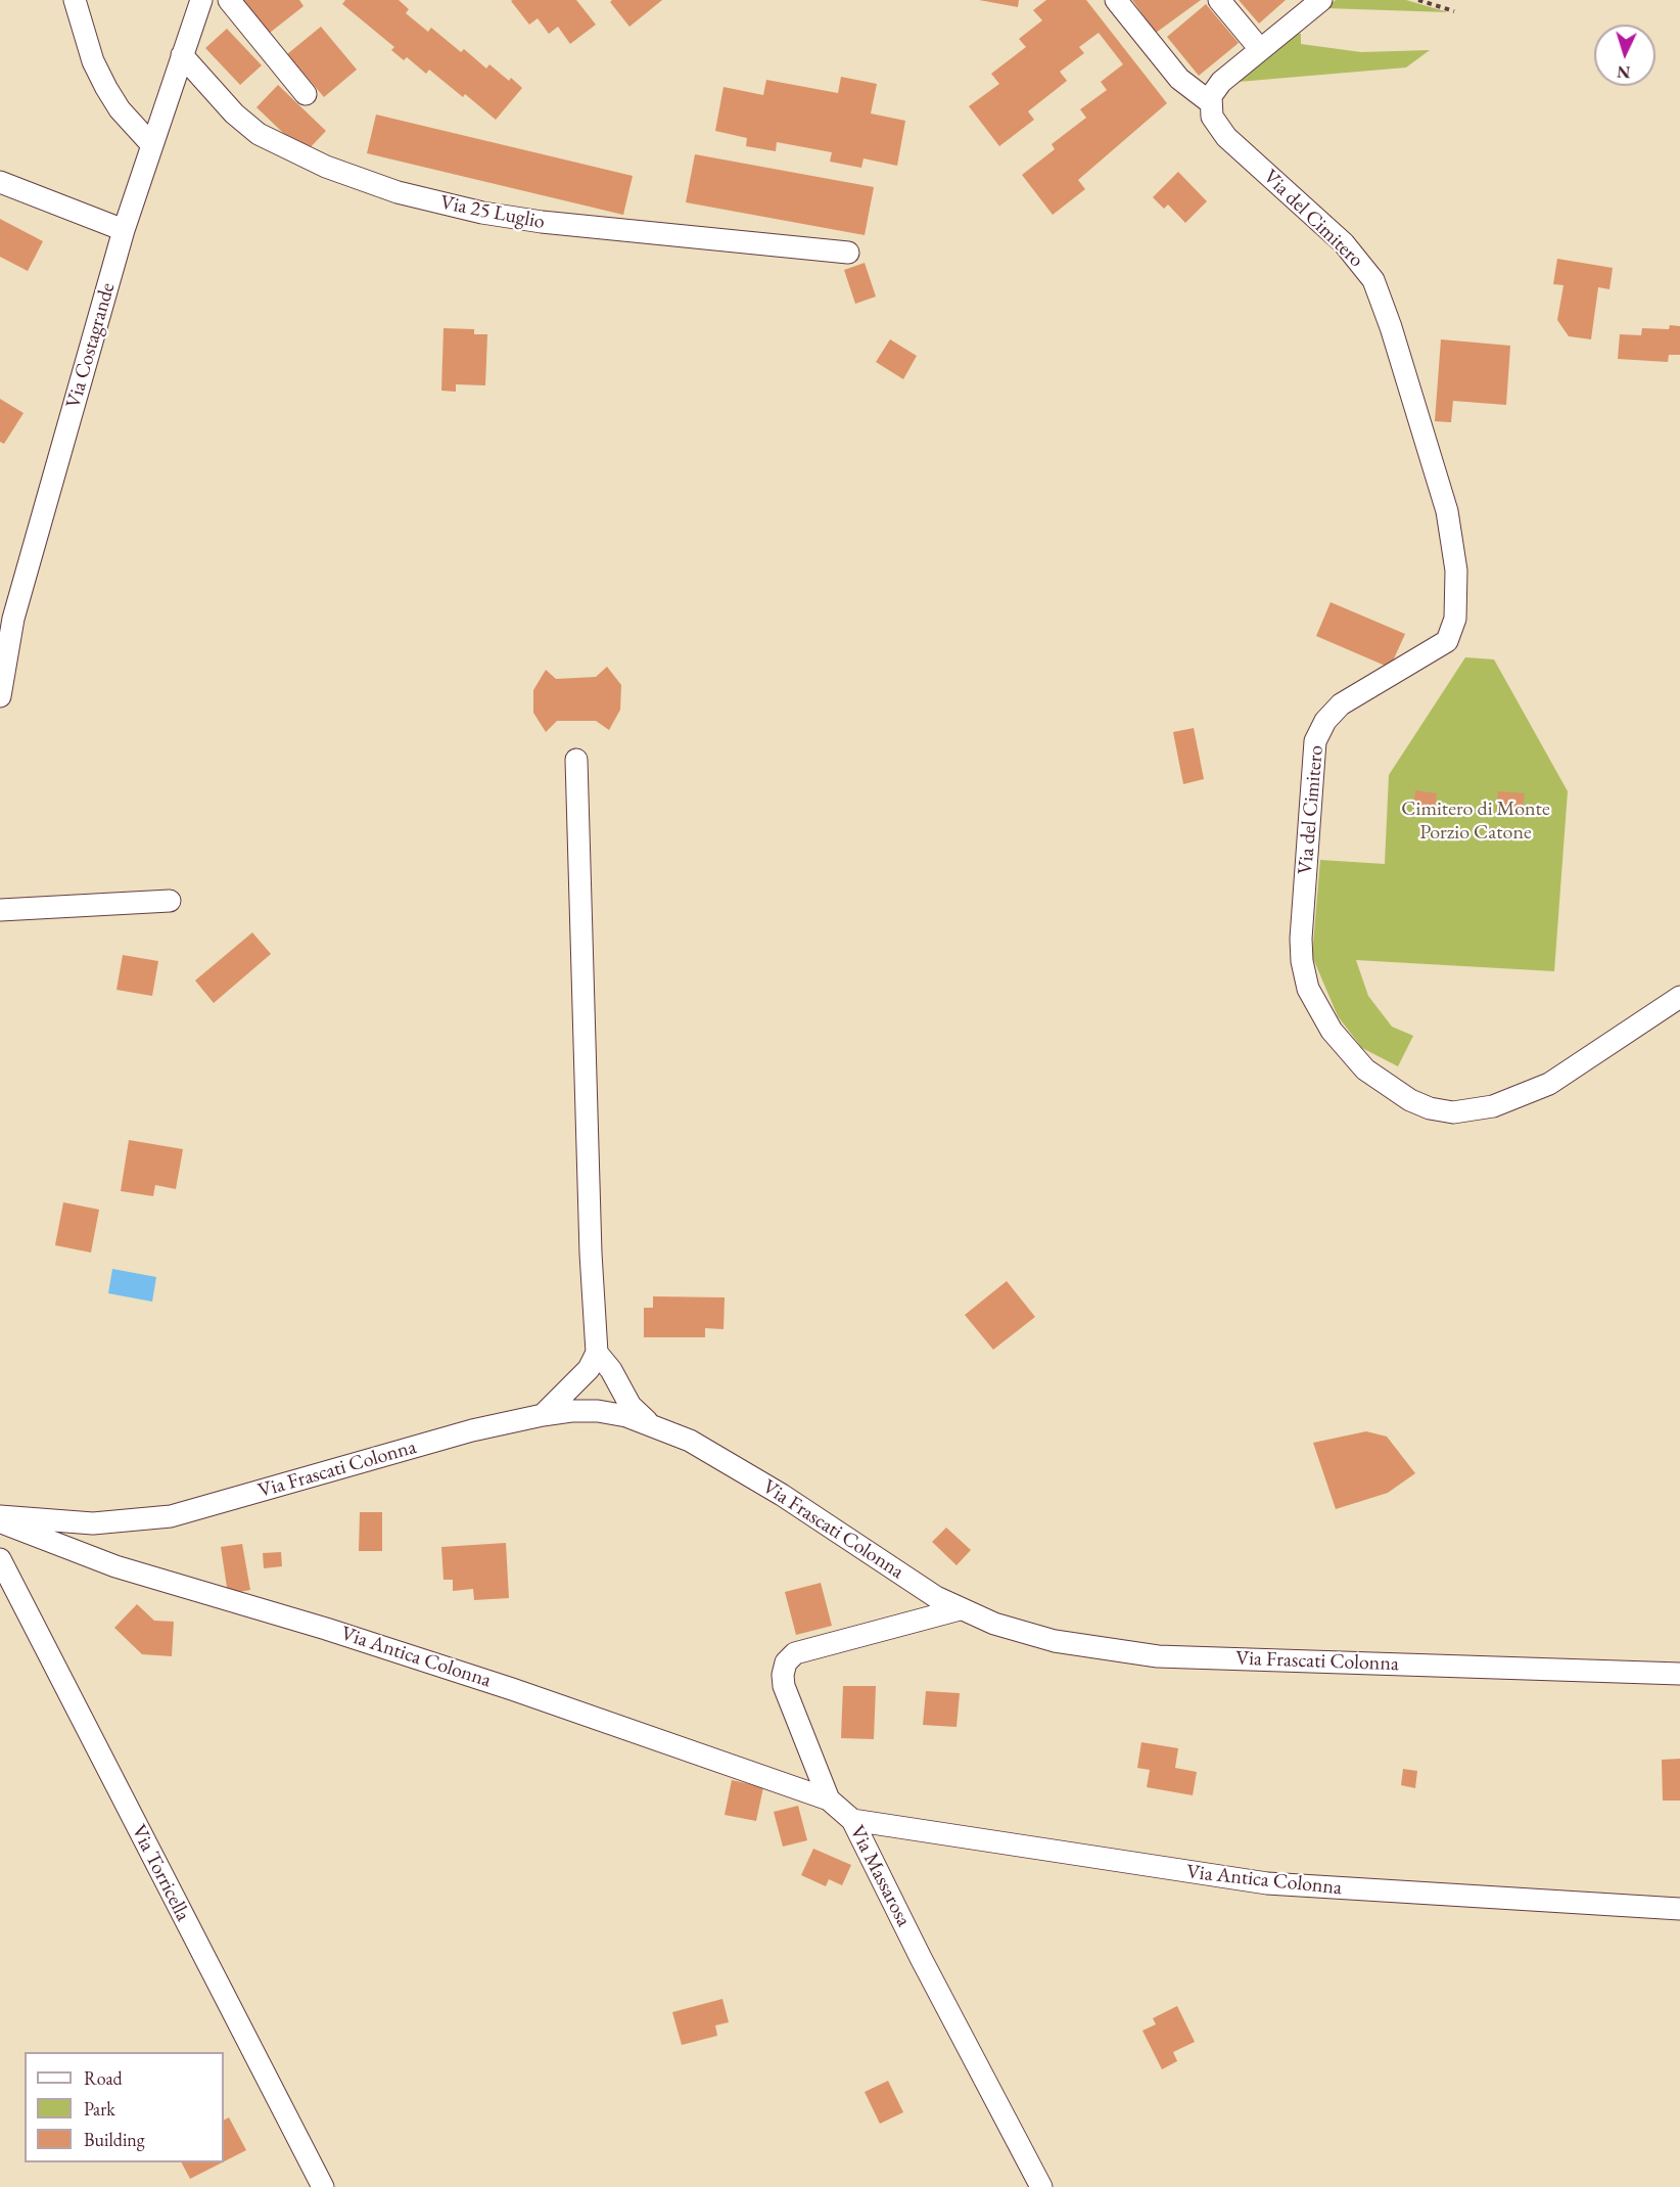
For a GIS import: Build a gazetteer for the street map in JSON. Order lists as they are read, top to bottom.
{
  "streets": {
    "street": [
      "Via 25 Luglio",
      "Via del Cimitero",
      "Via Costagrande",
      "Via Frascati Colonna",
      "Via Antica Colonna",
      "Via Torricella",
      "Via Massarosa"
    ]
  },
  "crossings": [
    ["Via 25 Luglio", "Via Costagrande"],
    ["Via Frascati Colonna", "Via Massarosa"],
    ["Via Antica Colonna", "Via Massarosa"]
  ],
  "parks": ["Cimitero di Monte Porzio Catone"],
  "legend": ["Road", "Park", "Building"],
  "north": "bottom"
}
